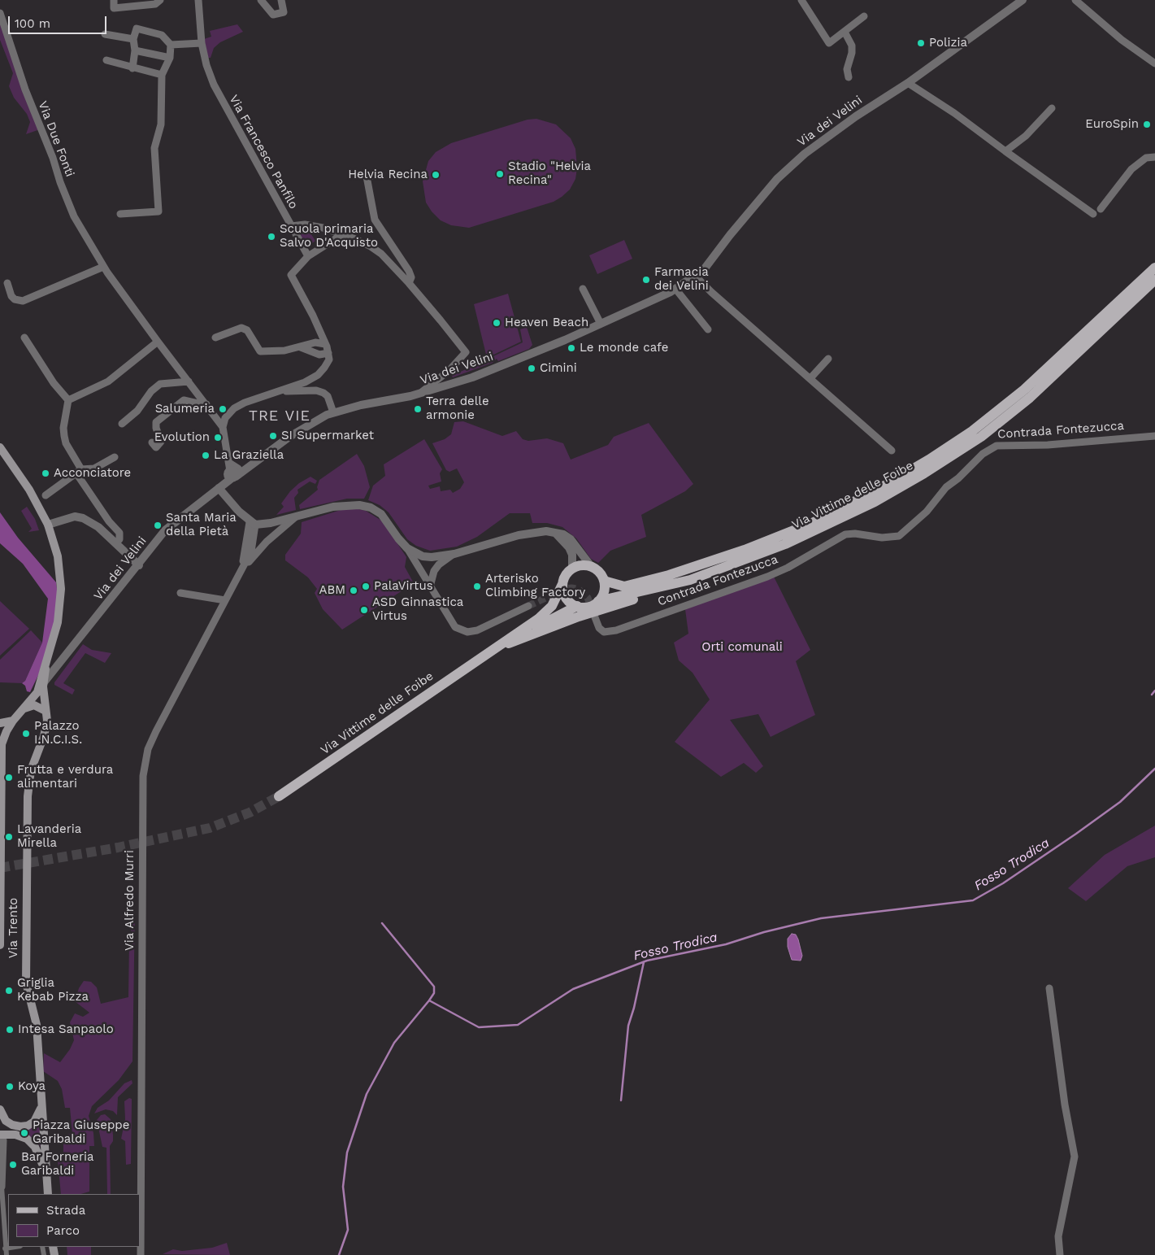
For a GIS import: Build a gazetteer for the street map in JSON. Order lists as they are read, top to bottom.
{
  "streets": {
    "main road": ["Via dei Velini", "Via Vittime delle Foibe", "Via Trento"],
    "street": [
      "Via Due Fonti",
      "Via Francesco Panfilo",
      "Contrada Fontezucca",
      "Via Alfredo Murri"
    ]
  },
  "crossings": [
    ["Via dei Velini", "Via Due Fonti"],
    ["Via dei Velini", "Via Trento"]
  ],
  "districts": ["TRE VIE"],
  "water": ["Fosso Trodica"],
  "parks": ["Orti comunali"],
  "places": [
    "Polizia",
    "EuroSpin",
    "Stadio \"Helvia Recina\"",
    "Helvia Recina",
    "Scuola primaria Salvo D'Acquisto",
    "Farmacia dei Velini",
    "Heaven Beach",
    "Le monde cafe",
    "Cimini",
    "Salumeria",
    "Terra delle armonie",
    "SI Supermarket",
    "Evolution",
    "La Graziella",
    "Acconciatore",
    "Santa Maria della Pietà",
    "PalaVirtus",
    "Arterisko Climbing Factory",
    "ABM",
    "ASD Ginnastica Virtus",
    "Palazzo I.N.C.I.S.",
    "Frutta e verdura alimentari",
    "Lavanderia Mirella",
    "Griglia Kebab Pizza",
    "Intesa Sanpaolo",
    "Koya",
    "Piazza Giuseppe Garibaldi",
    "Bar Forneria Garibaldi"
  ],
  "legend": ["Strada", "Parco"],
  "scale_bar": "100 m"
}
